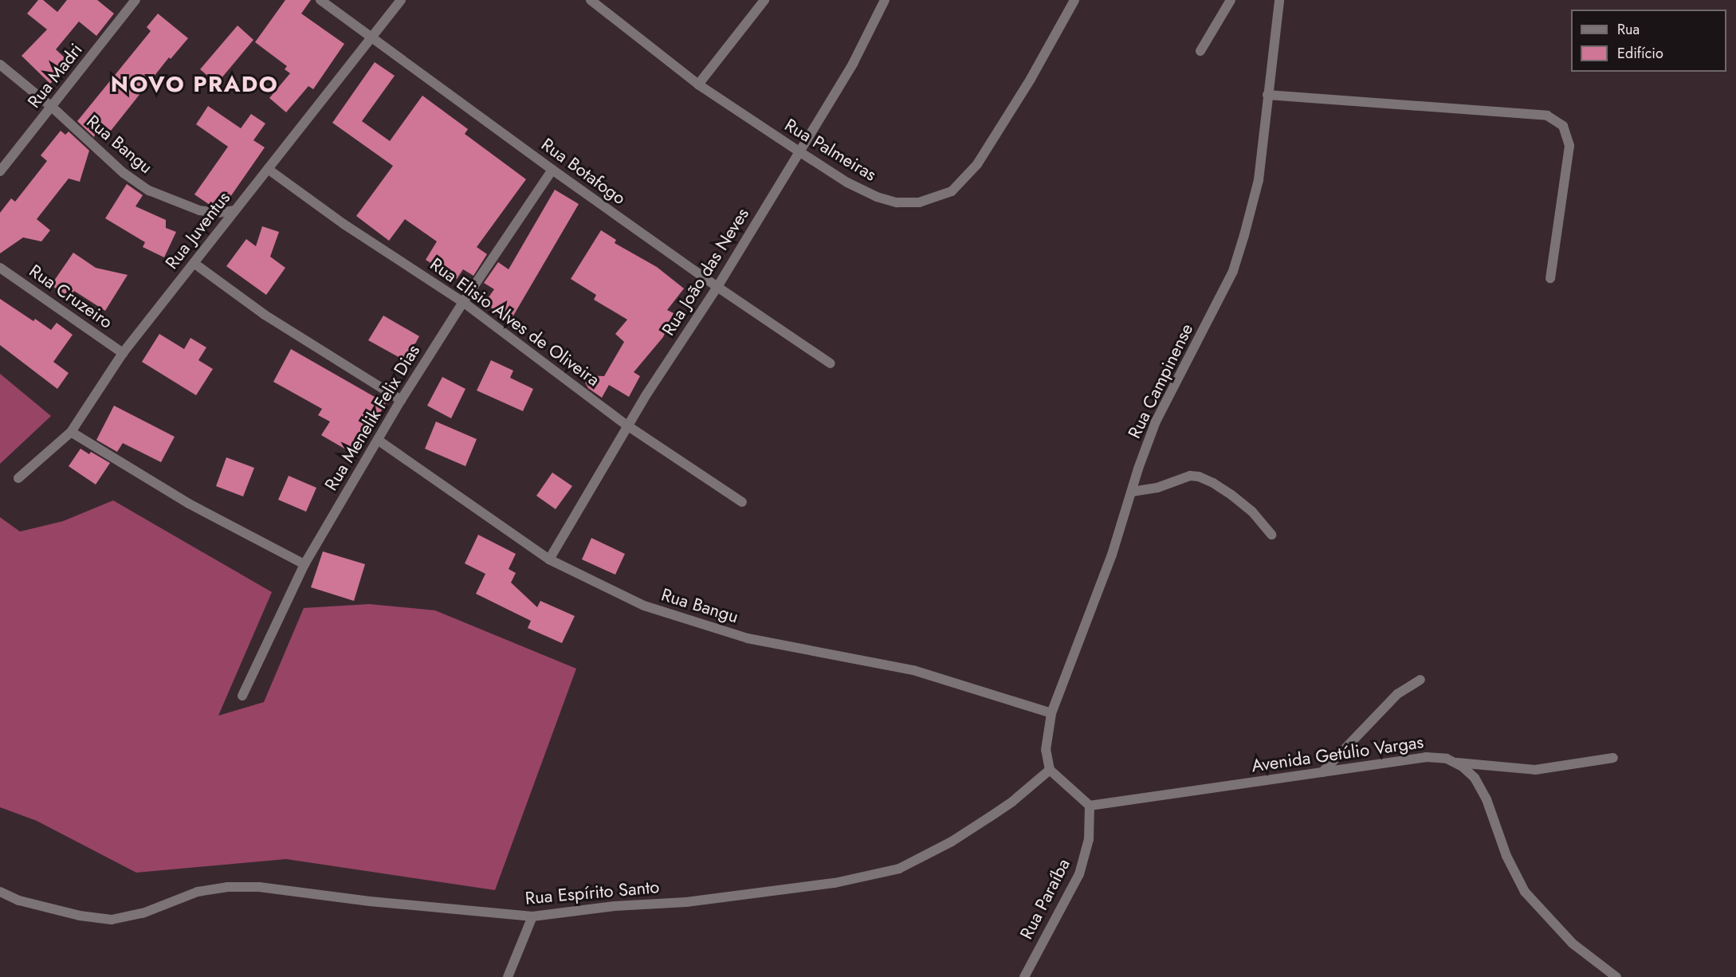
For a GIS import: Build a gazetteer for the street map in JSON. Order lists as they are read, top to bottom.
{
  "streets": {
    "street": [
      "Rua Madri",
      "Rua Bangu",
      "Rua Palmeiras",
      "Rua Botafogo",
      "Rua Juventus",
      "Rua João das Neves",
      "Rua Cruzeiro",
      "Rua Elisio Alves de Oliveira",
      "Rua Campinense",
      "Rua Menelik Felix Dias",
      "Avenida Getúlio Vargas",
      "Rua Espírito Santo",
      "Rua Paraíba"
    ]
  },
  "crossings": [
    ["Rua Madri", "Rua Bangu"],
    ["Rua Bangu", "Rua Juventus"],
    ["Rua Bangu", "Rua João das Neves"],
    ["Rua Bangu", "Rua Campinense"],
    ["Rua Bangu", "Rua Menelik Felix Dias"],
    ["Rua Palmeiras", "Rua João das Neves"],
    ["Rua Botafogo", "Rua Juventus"],
    ["Rua Botafogo", "Rua João das Neves"],
    ["Rua Botafogo", "Rua Menelik Felix Dias"],
    ["Rua Juventus", "Rua Cruzeiro"],
    ["Rua Juventus", "Rua Elisio Alves de Oliveira"],
    ["Rua João das Neves", "Rua Elisio Alves de Oliveira"],
    ["Rua Elisio Alves de Oliveira", "Rua Menelik Felix Dias"],
    ["Rua Campinense", "Rua Espírito Santo"],
    ["Avenida Getúlio Vargas", "Rua Paraíba"]
  ],
  "districts": ["NOVO PRADO"],
  "legend": ["Rua", "Edifício"]
}
